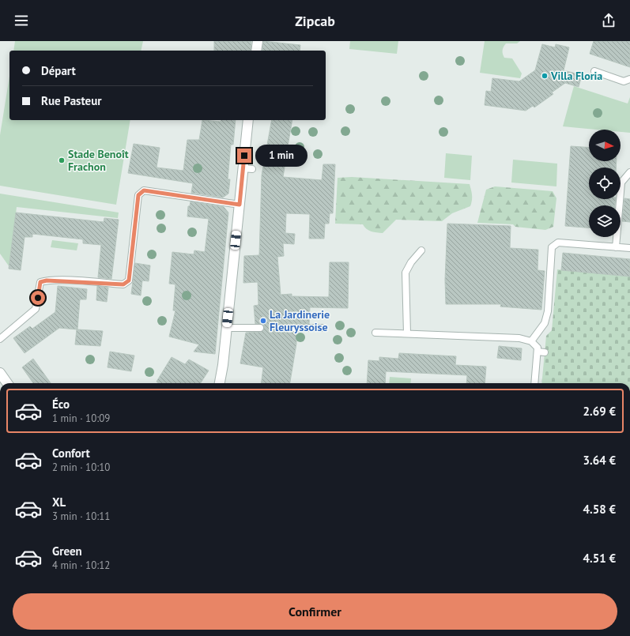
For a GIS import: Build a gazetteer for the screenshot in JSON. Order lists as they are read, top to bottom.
{
  "places": ["Villa Floria", "Stade Benoît Frachon", "La Jardinerie Fleuryssoise"],
  "north": "right",
  "page": {
    "header": "Zipcab",
    "banner": ["Départ", "Rue Pasteur"],
    "bubble": "1 min",
    "list": [
      {
        "name": "Éco",
        "note": "1 min · 10:09",
        "value": "2.69 €"
      },
      {
        "name": "Confort",
        "note": "2 min · 10:10",
        "value": "3.64 €"
      },
      {
        "name": "XL",
        "note": "3 min · 10:11",
        "value": "4.58 €"
      },
      {
        "name": "Green",
        "note": "4 min · 10:12",
        "value": "4.51 €"
      }
    ],
    "buttons": "Confirmer"
  }
}
